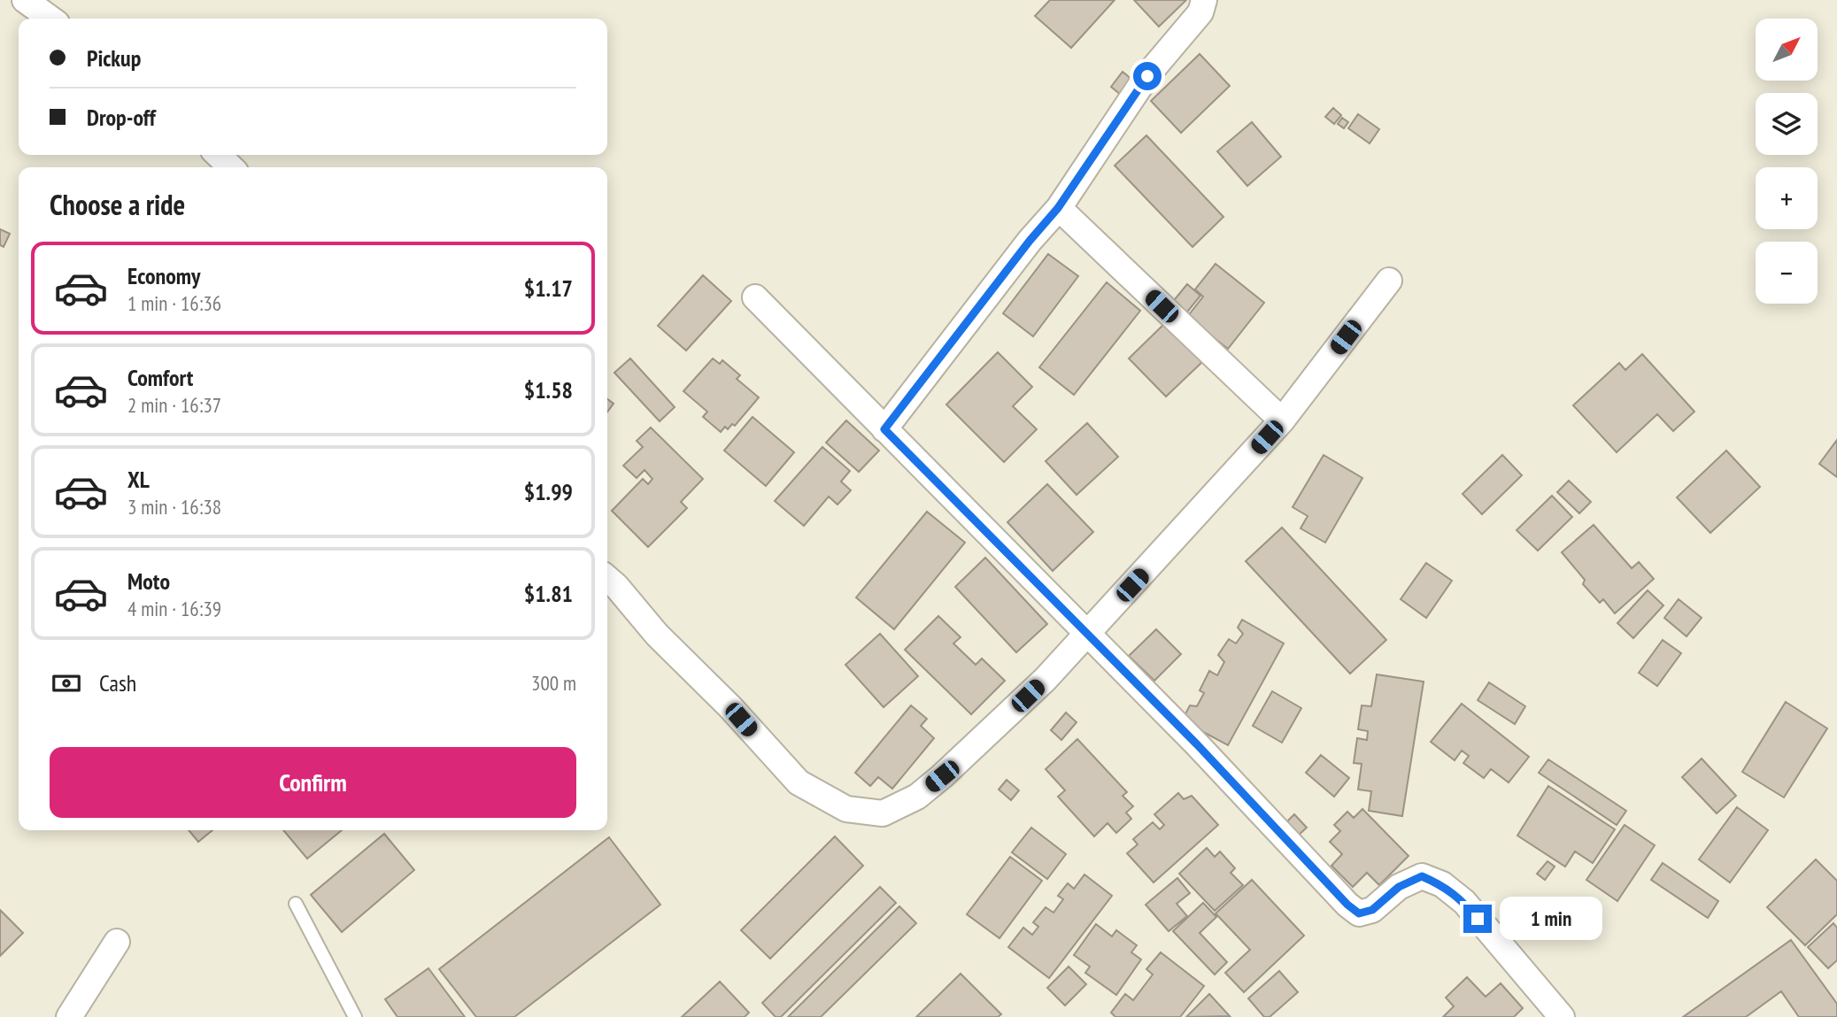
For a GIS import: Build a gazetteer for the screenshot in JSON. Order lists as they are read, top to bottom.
{
  "north": "top right",
  "page": {
    "map_buttons": ["+", "−"],
    "banner": ["Pickup", "Drop-off"],
    "heading": "Choose a ride",
    "list": [
      {
        "name": "Economy",
        "note": "1 min · 16:36",
        "value": "$1.17"
      },
      {
        "name": "Comfort",
        "note": "2 min · 16:37",
        "value": "$1.58"
      },
      {
        "name": "XL",
        "note": "3 min · 16:38",
        "value": "$1.99"
      },
      {
        "name": "Moto",
        "note": "4 min · 16:39",
        "value": "$1.81"
      }
    ],
    "pay": ["Cash", "300 m"],
    "buttons": "Confirm",
    "bubble": "1 min"
  }
}
